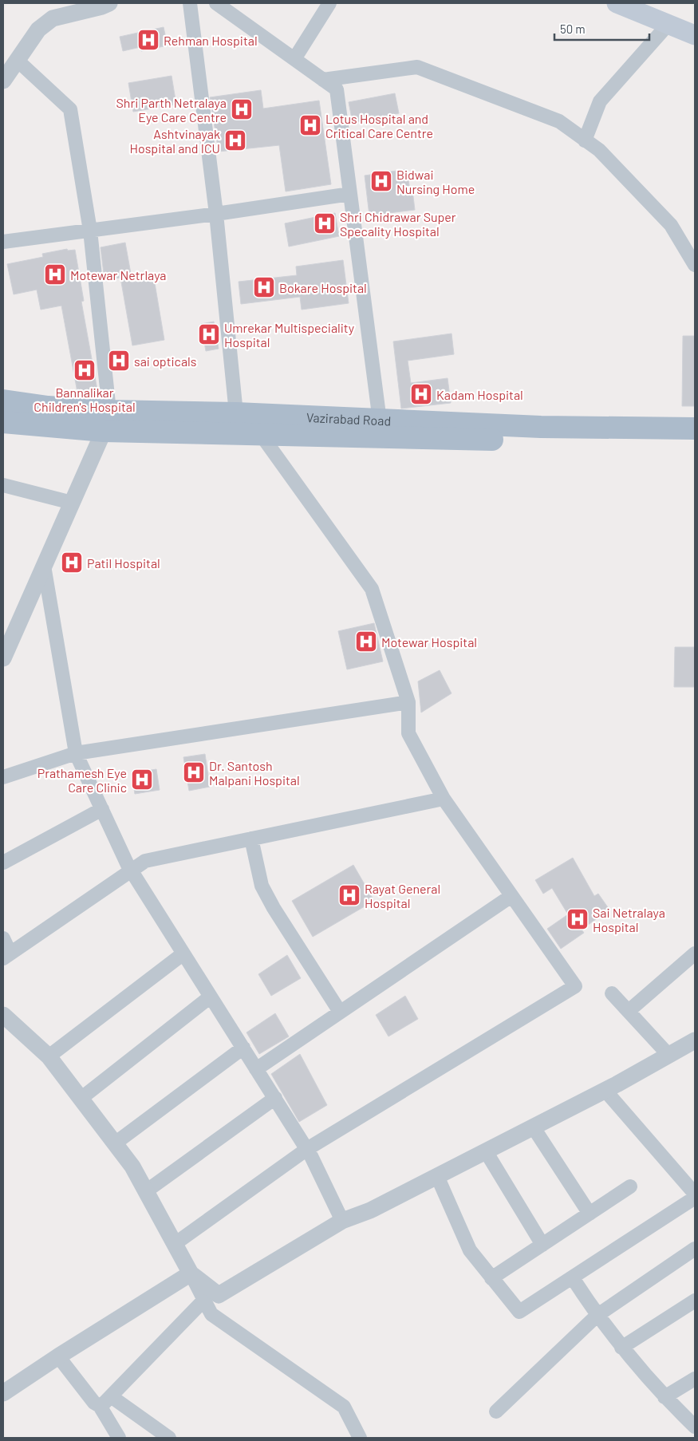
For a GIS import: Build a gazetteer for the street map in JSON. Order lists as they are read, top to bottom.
{
  "streets": {
    "main road": ["Vazirabad Road"]
  },
  "places": {
    "hospital": [
      "Rehman Hospital",
      "Shri Parth Netralaya Eye Care Centre",
      "Lotus Hospital and Critical Care Centre",
      "Ashtvinayak Hospital and ICU",
      "Bidwai Nursing Home",
      "Shri Chidrawar Super Specality Hospital",
      "Motewar Netrlaya",
      "Bokare Hospital",
      "Umrekar Multispeciality Hospital",
      "sai opticals",
      "Bannalikar Children's Hospital",
      "Kadam Hospital",
      "Patil Hospital",
      "Motewar Hospital",
      "Dr. Santosh Malpani Hospital",
      "Prathamesh Eye Care Clinic",
      "Rayat General Hospital",
      "Sai Netralaya Hospital"
    ]
  },
  "scale_bar": "50 m"
}
